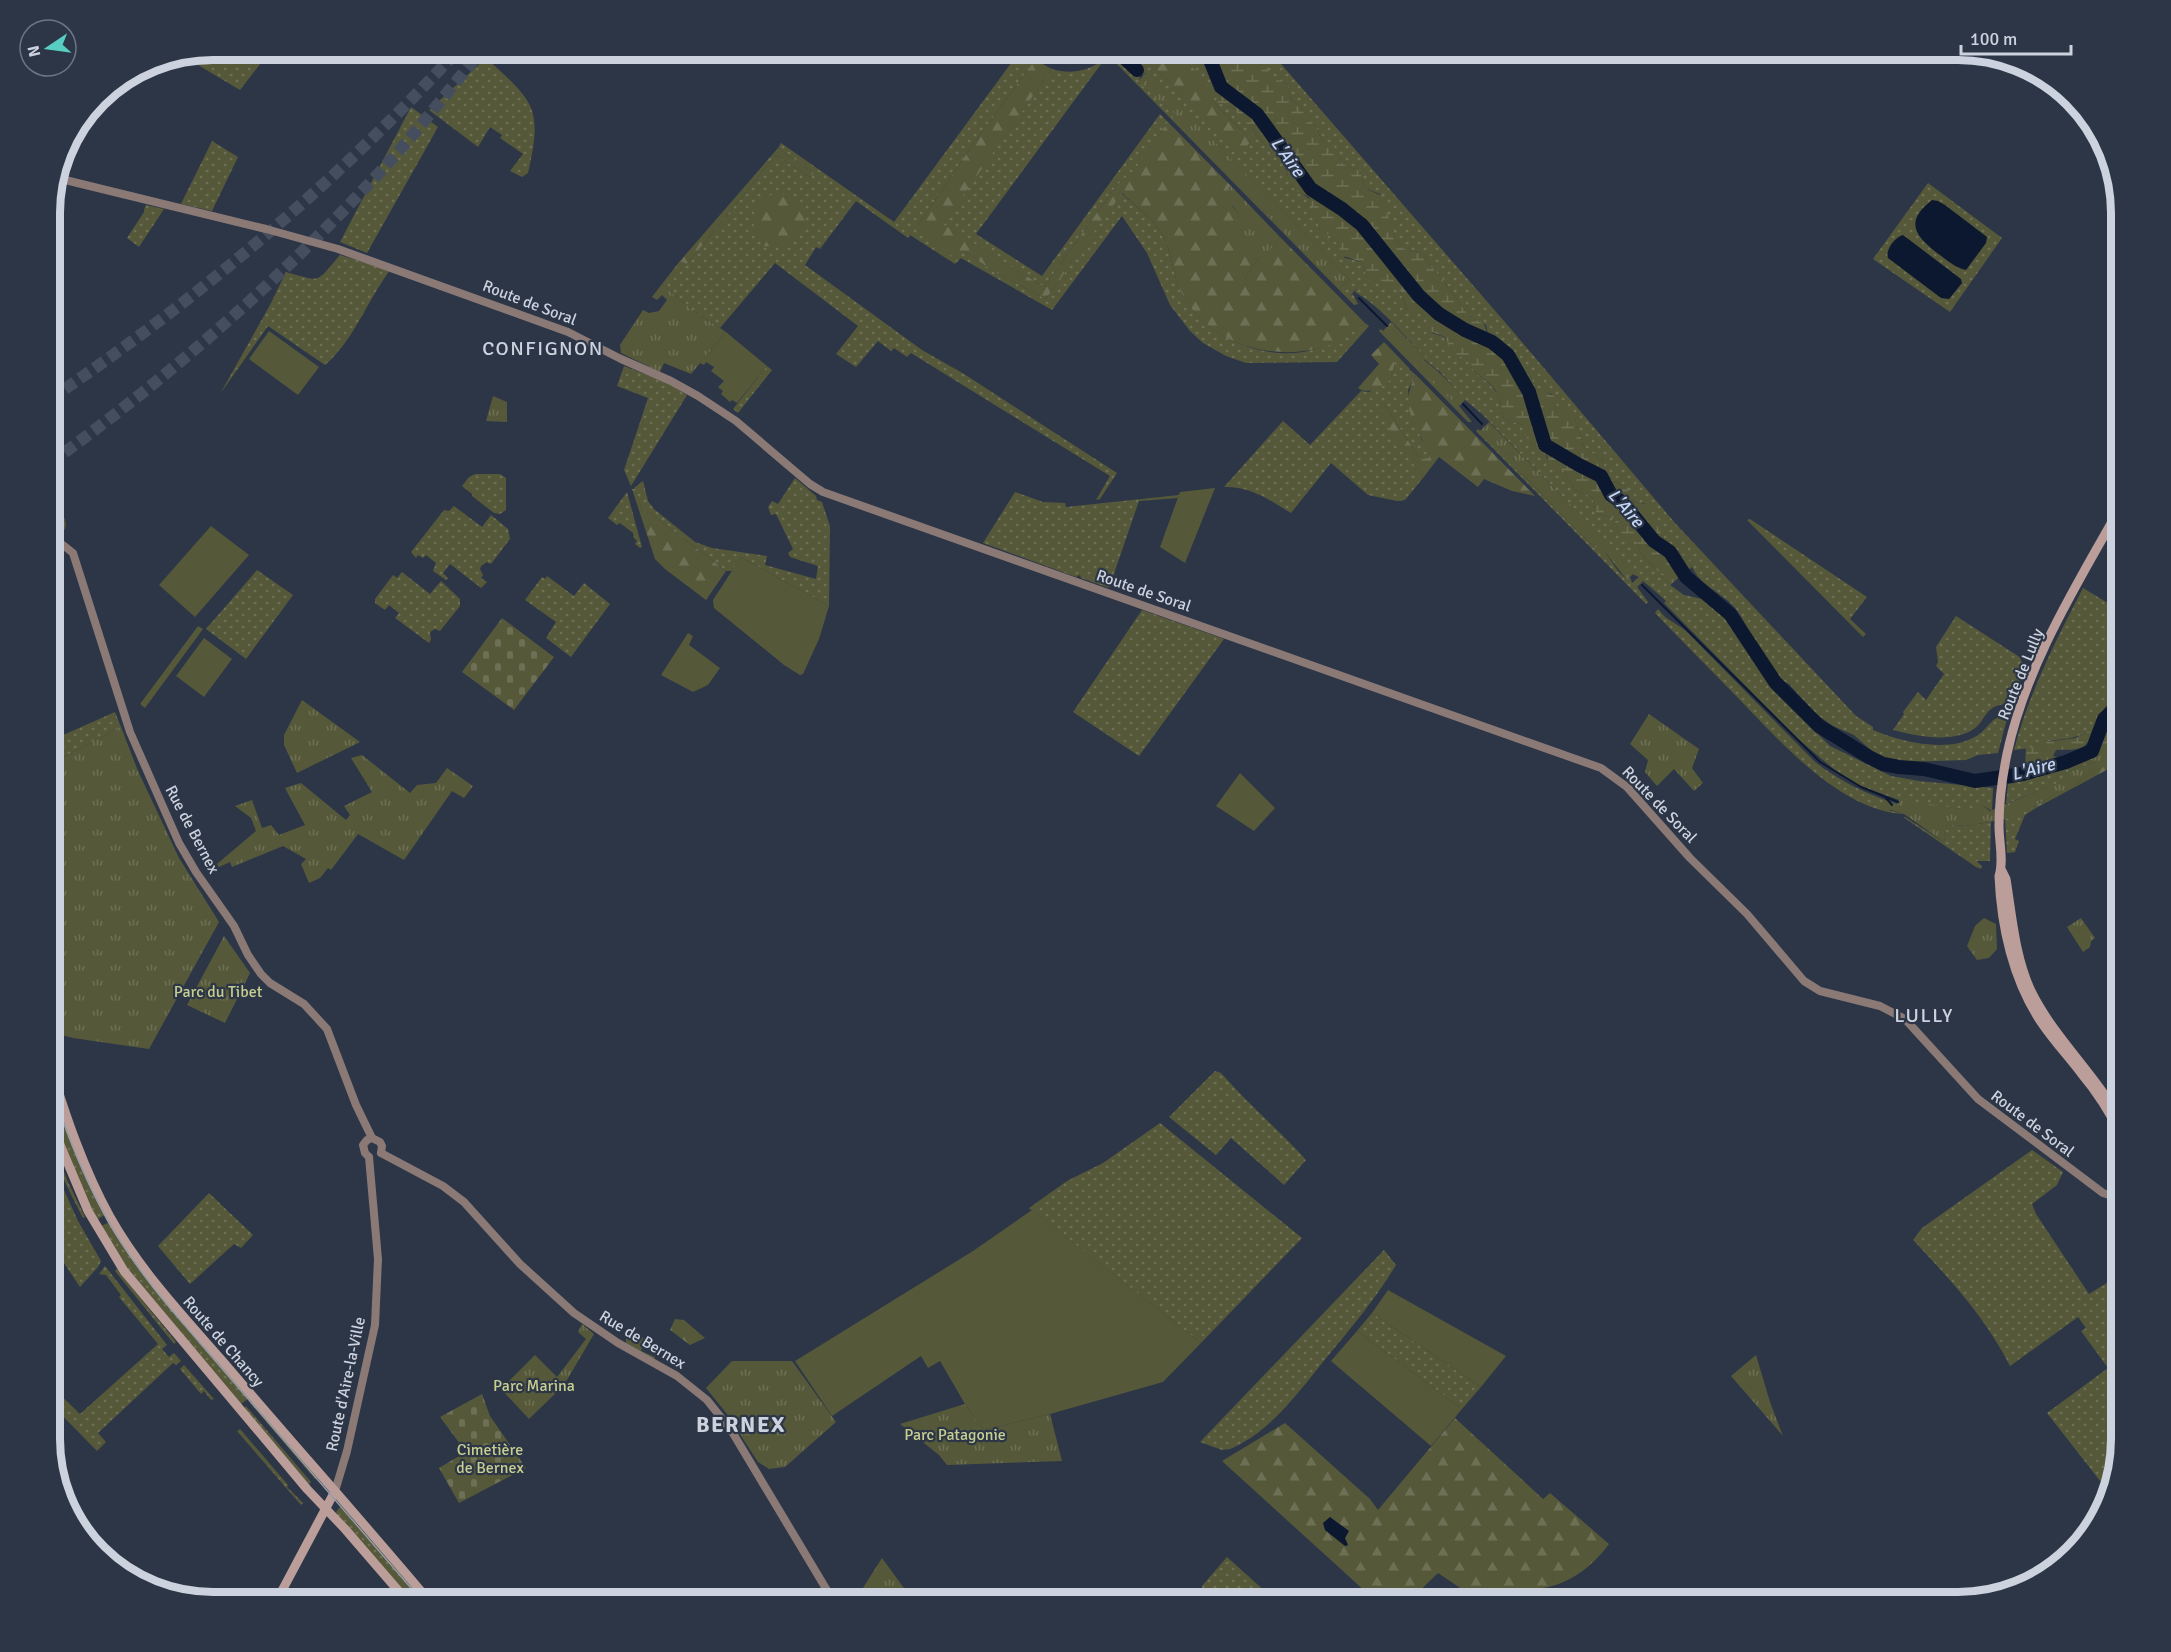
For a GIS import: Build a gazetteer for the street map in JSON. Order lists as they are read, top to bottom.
{
  "streets": {
    "main road": ["Route de Lully", "Route de Chancy", "Route d'Aire-la-Ville"],
    "street": ["Route de Soral", "Rue de Bernex"]
  },
  "crossings": [
    ["Rue de Bernex", "Route d'Aire-la-Ville"],
    ["Route de Chancy", "Route d'Aire-la-Ville"]
  ],
  "districts": ["CONFIGNON", "LULLY", "BERNEX"],
  "water": ["L'Aire"],
  "parks": [
    "Parc du Tibet",
    "Parc Marina",
    "Parc Patagonie",
    "Cimetière de Bernex"
  ],
  "scale_bar": "100 m",
  "north": "left"
}
